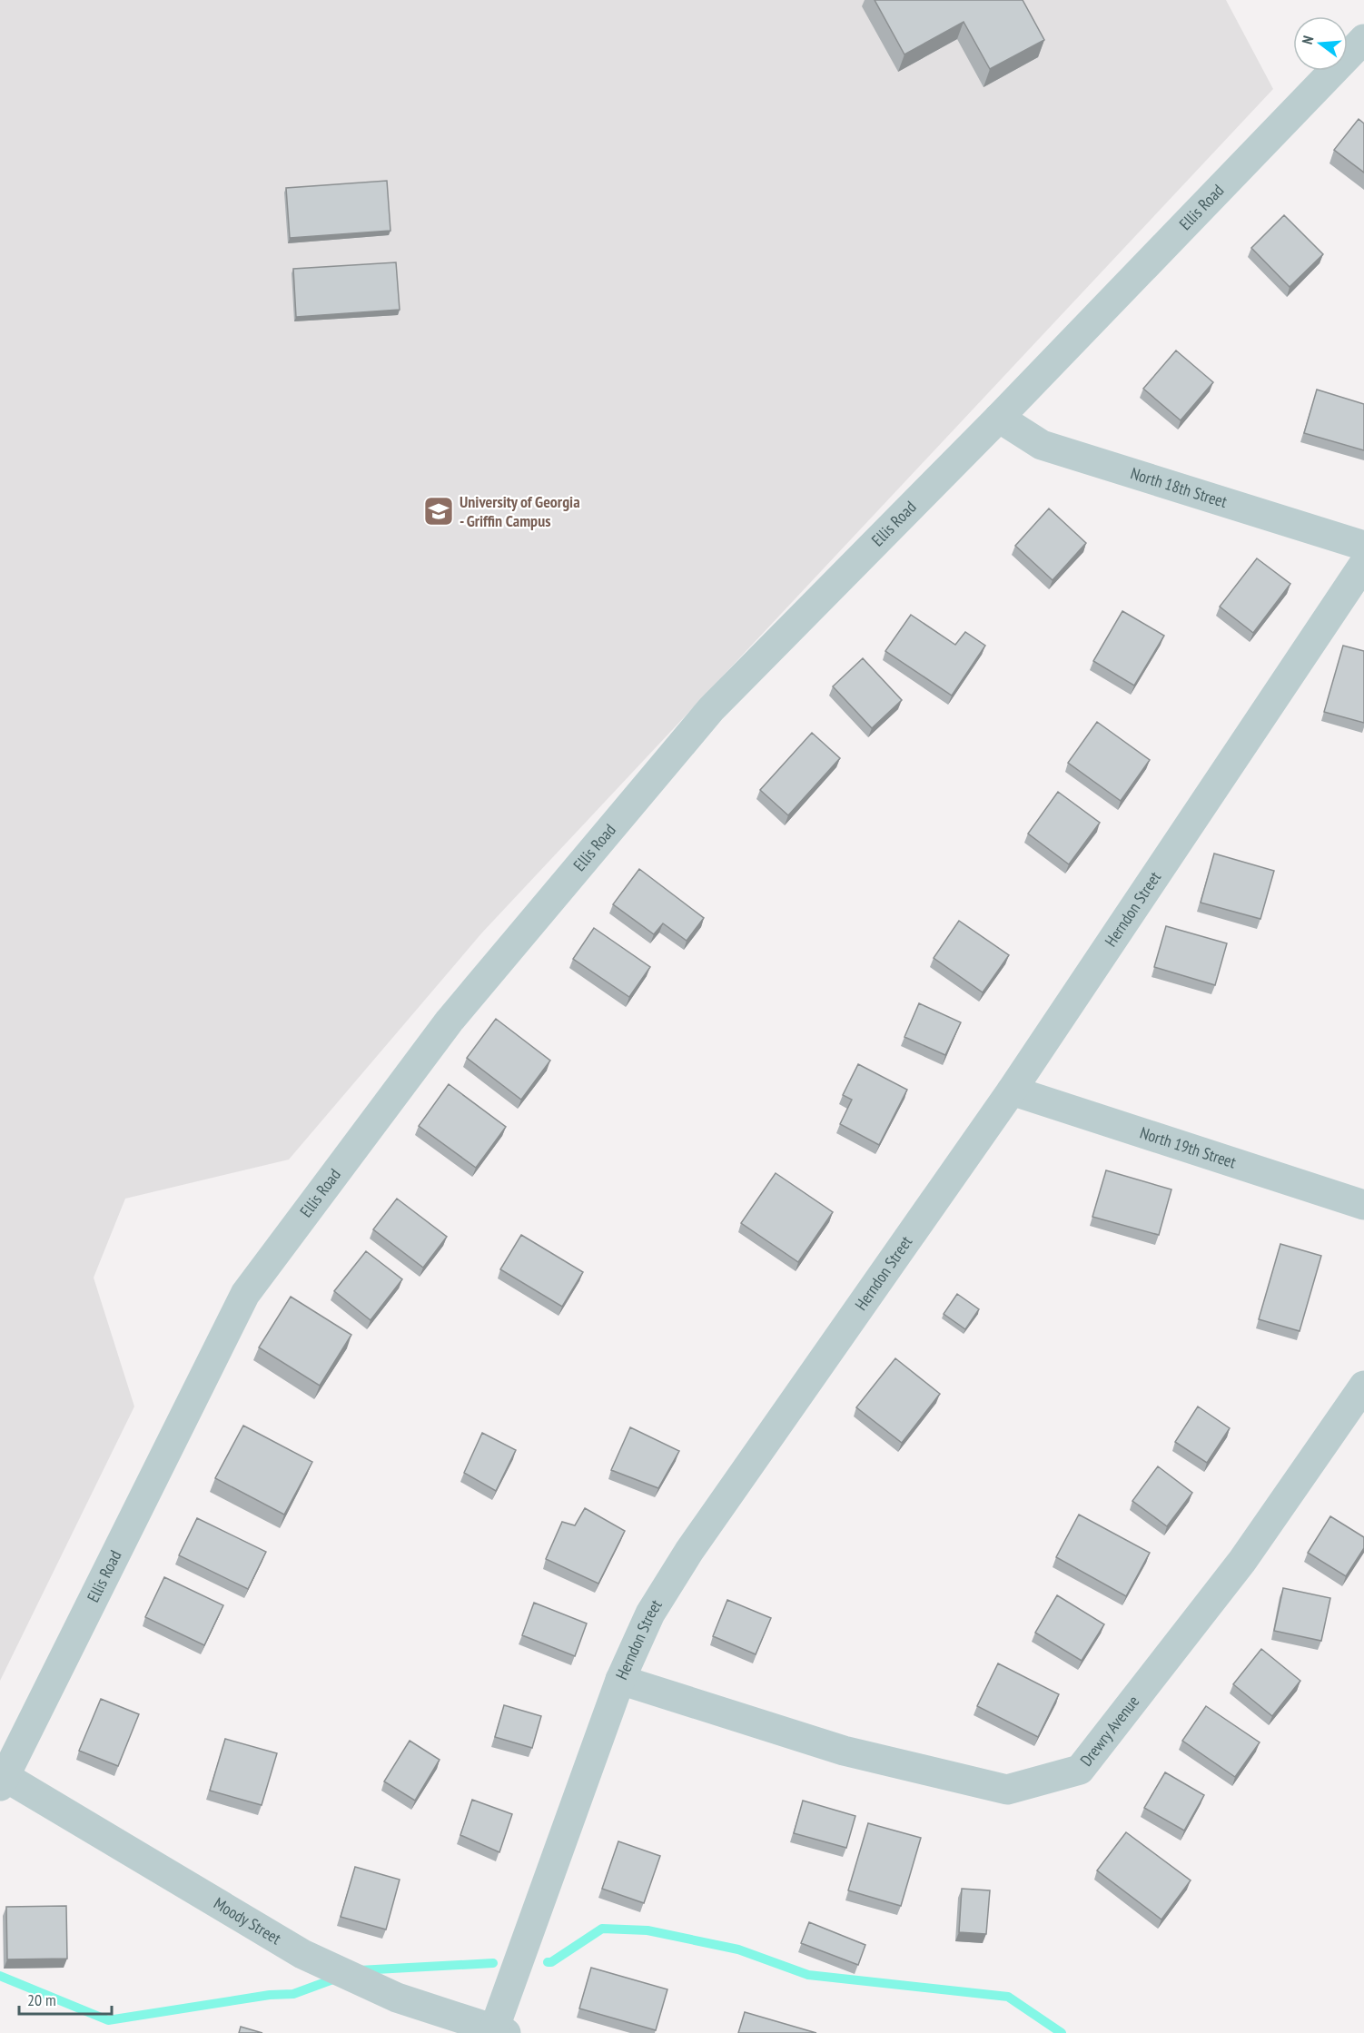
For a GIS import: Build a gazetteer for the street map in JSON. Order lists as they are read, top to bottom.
{
  "streets": {
    "street": [
      "Ellis Road",
      "North 18th Street",
      "Herndon Street",
      "North 19th Street",
      "Drewry Avenue",
      "Moody Street"
    ]
  },
  "crossings": [
    ["Ellis Road", "North 18th Street"],
    ["Ellis Road", "Moody Street"],
    ["Herndon Street", "North 19th Street"],
    ["Herndon Street", "Drewry Avenue"],
    ["Herndon Street", "Moody Street"]
  ],
  "places": {
    "school or university": ["University of Georgia - Griffin Campus"]
  },
  "scale_bar": "20 m",
  "north": "left"
}
